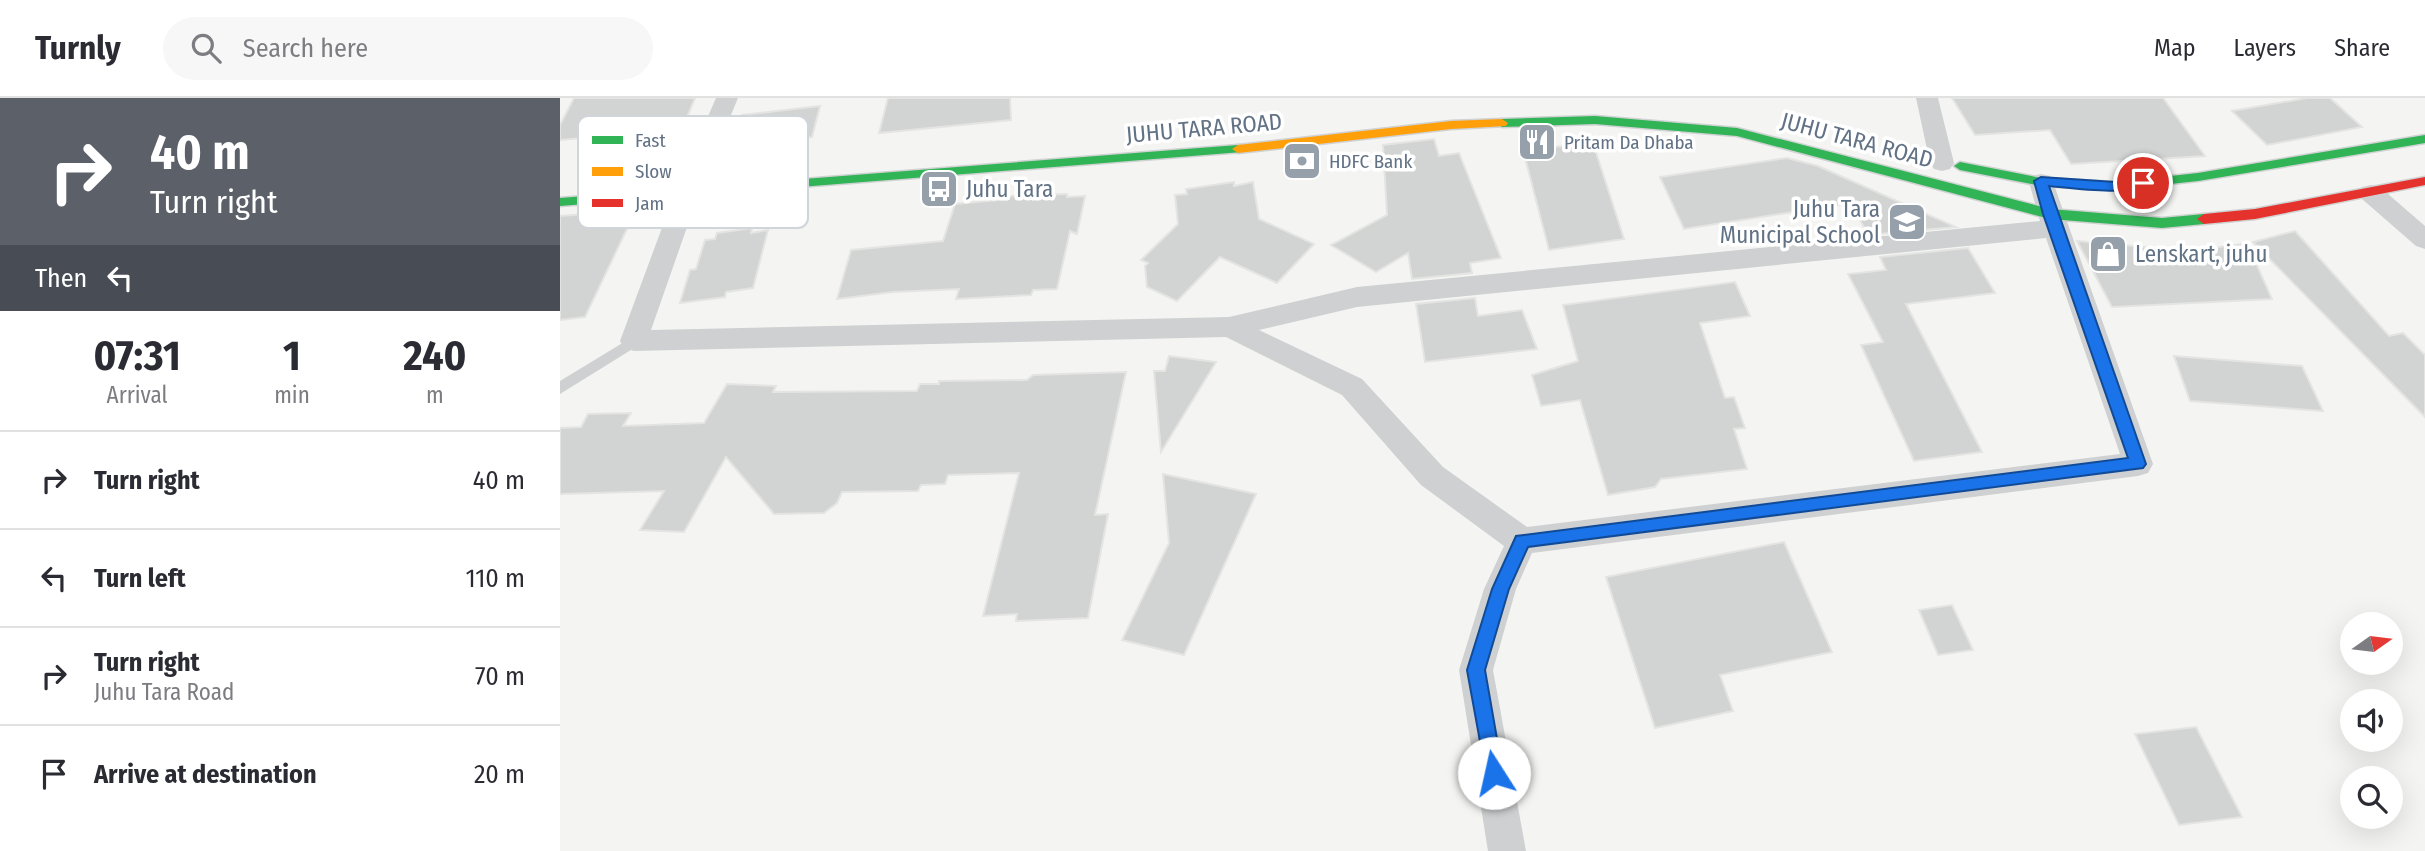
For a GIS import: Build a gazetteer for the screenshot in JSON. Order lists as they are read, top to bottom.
{
  "streets": {
    "main road": ["JUHU TARA ROAD"]
  },
  "places": {
    "restaurant": ["Pritam Da Dhaba"],
    "bank": ["HDFC Bank"],
    "bus stop": ["Juhu Tara"],
    "school or university": ["Juhu Tara Municipal School"],
    "shop": ["Lenskart, juhu"]
  },
  "legend": ["Fast", "Slow", "Jam"],
  "north": "right",
  "page": {
    "header": "Turnly",
    "search": "Search here",
    "nav": ["Map", "Layers", "Share"],
    "turn": ["40 m", "Turn right"],
    "then": "Then",
    "eta": [
      "07:31",
      "Arrival",
      "1",
      "min",
      "240",
      "m"
    ],
    "list": [
      {
        "name": "Turn right",
        "value": "40 m"
      },
      {
        "name": "Turn left",
        "value": "110 m"
      },
      {
        "name": "Turn right",
        "note": "Juhu Tara Road",
        "value": "70 m"
      },
      {
        "name": "Arrive at destination",
        "value": "20 m"
      }
    ]
  }
}
